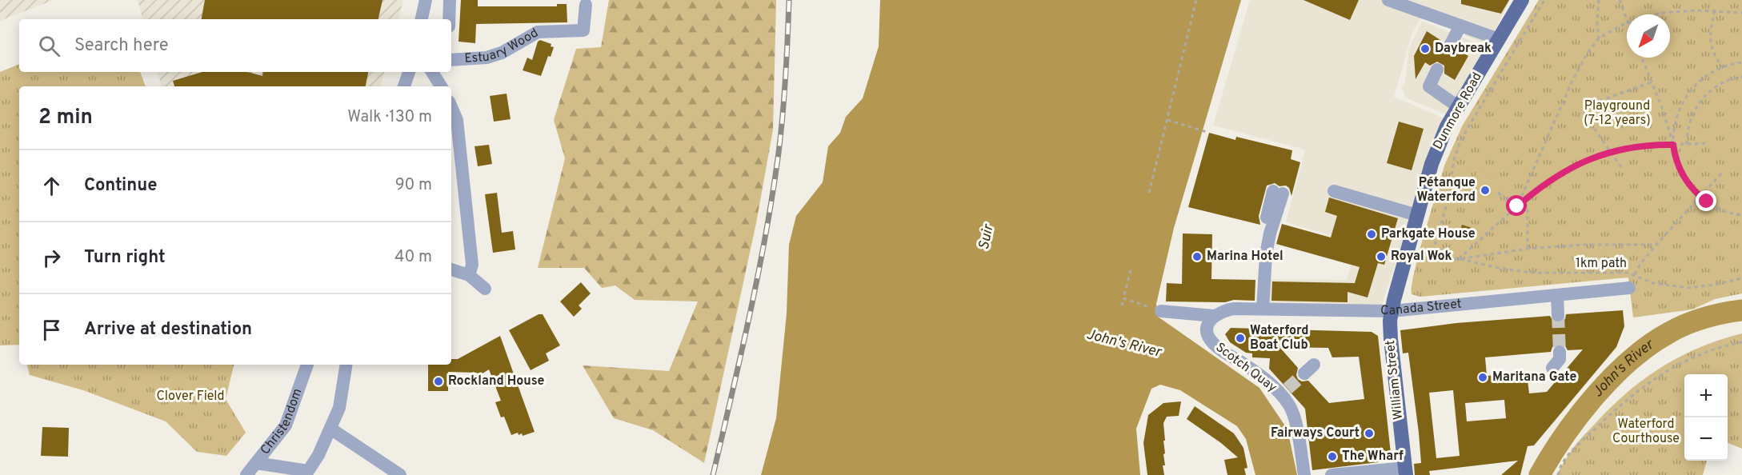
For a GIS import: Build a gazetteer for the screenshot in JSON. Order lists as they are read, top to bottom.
{
  "streets": {
    "main road": ["Dunmore Road", "William Street"],
    "street": [
      "Estuary Wood",
      "Canada Street",
      "Scotch Quay",
      "Christendom"
    ],
    "path": ["1km path"]
  },
  "crossings": [
    ["Dunmore Road", "William Street"],
    ["Canada Street", "Scotch Quay"],
    ["Canada Street", "William Street"]
  ],
  "water": ["Suir", "John's River"],
  "parks": ["Playground (7-12 years)", "Clover Field", "Waterford Courthouse"],
  "places": [
    "Daybreak",
    "Pétanque Waterford",
    "Parkgate House",
    "Marina Hotel",
    "Royal Wok",
    "Waterford Boat Club",
    "Maritana Gate",
    "Rockland House",
    "Fairways Court",
    "The Wharf"
  ],
  "north": "bottom left",
  "page": {
    "search": "Search here",
    "heading": ["2 min", "Walk · 130 m"],
    "list": [
      ["Continue", "90 m"],
      ["Turn right", "40 m"],
      "Arrive at destination"
    ],
    "map_buttons": ["+", "−"]
  }
}
